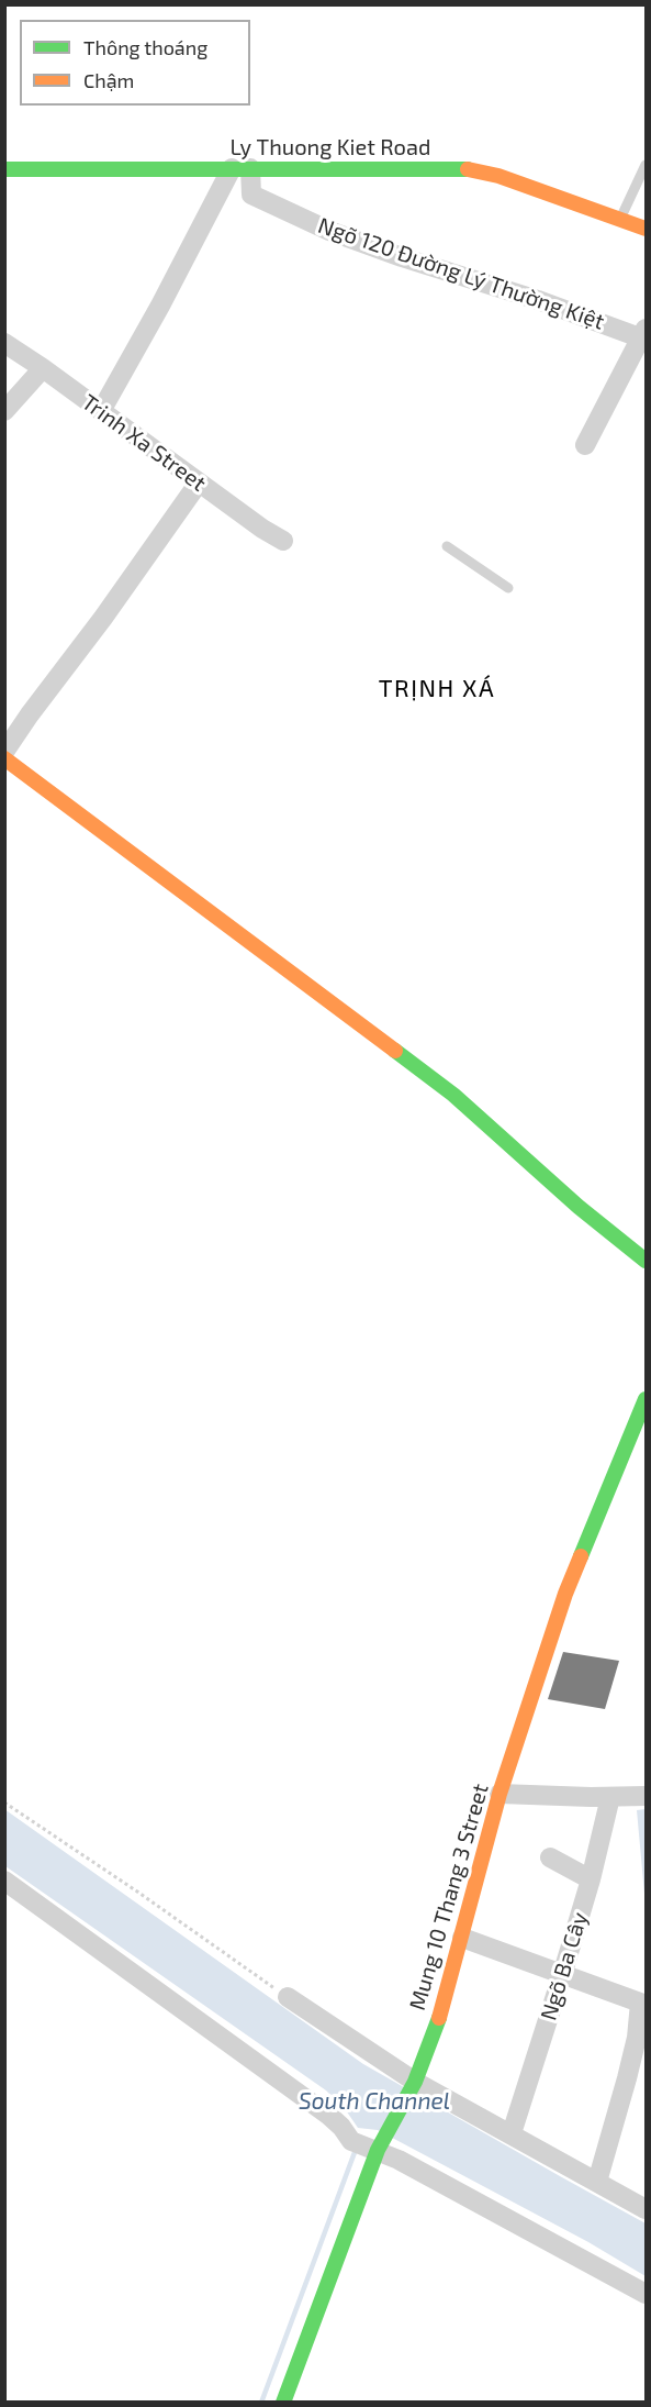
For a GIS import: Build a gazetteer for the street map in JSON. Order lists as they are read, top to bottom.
{
  "streets": {
    "main road": ["Ly Thuong Kiet Road", "Mung 10 Thang 3 Street"],
    "street": ["Ngõ 120 Đường Lý Thường Kiệt", "Trinh Xa Street", "Ngõ Ba Cây"]
  },
  "crossings": [
    ["Ly Thuong Kiet Road", "Ngõ 120 Đường Lý Thường Kiệt"]
  ],
  "districts": ["TRỊNH XÁ"],
  "water": ["South Channel"],
  "legend": ["Thông thoáng", "Chậm"]
}
